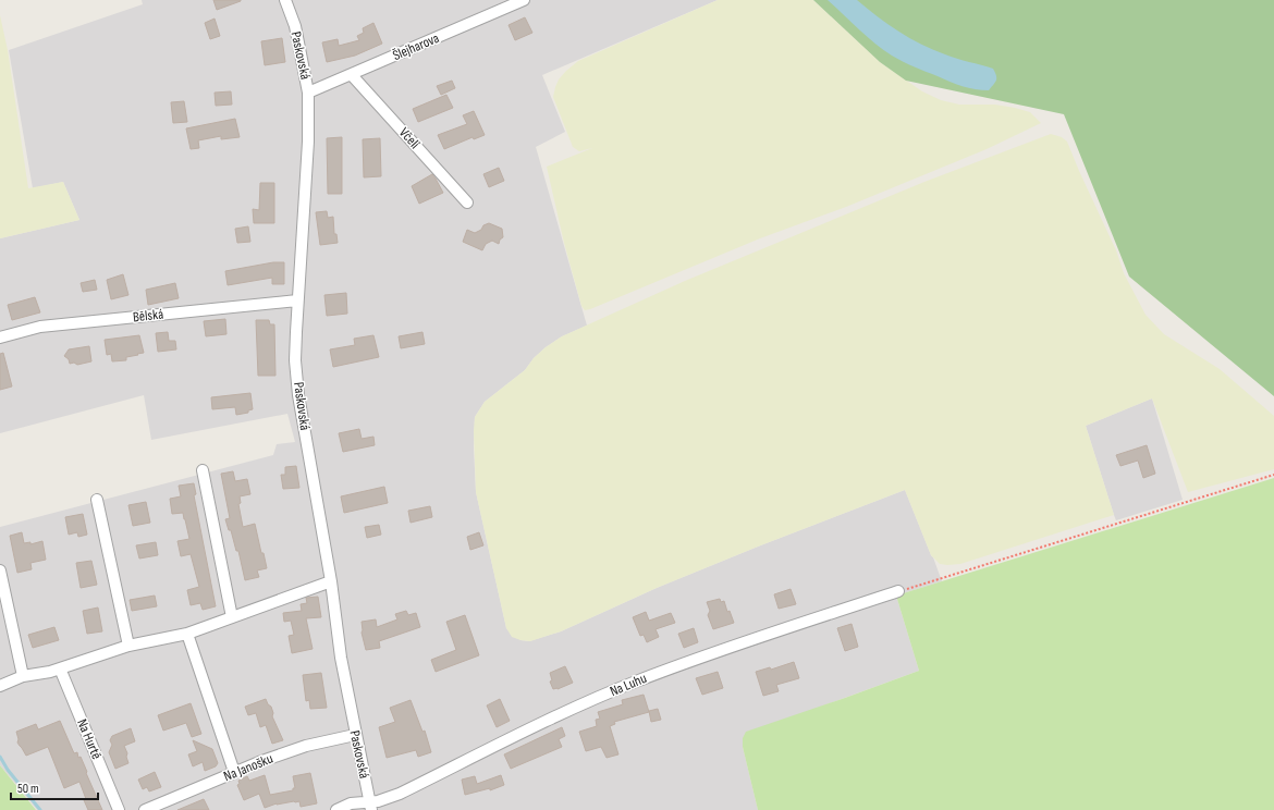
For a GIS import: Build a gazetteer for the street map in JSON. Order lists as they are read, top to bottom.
{
  "streets": {
    "street": [
      "Šlejharova",
      "Paskovská",
      "Včelí",
      "Bělská",
      "Na Luhu",
      "Na Hurtě",
      "Na Janošku"
    ]
  },
  "crossings": [
    ["Šlejharova", "Paskovská"],
    ["Šlejharova", "Včelí"],
    ["Paskovská", "Bělská"],
    ["Paskovská", "Na Luhu"],
    ["Paskovská", "Na Janošku"]
  ],
  "scale_bar": "50 m"
}
